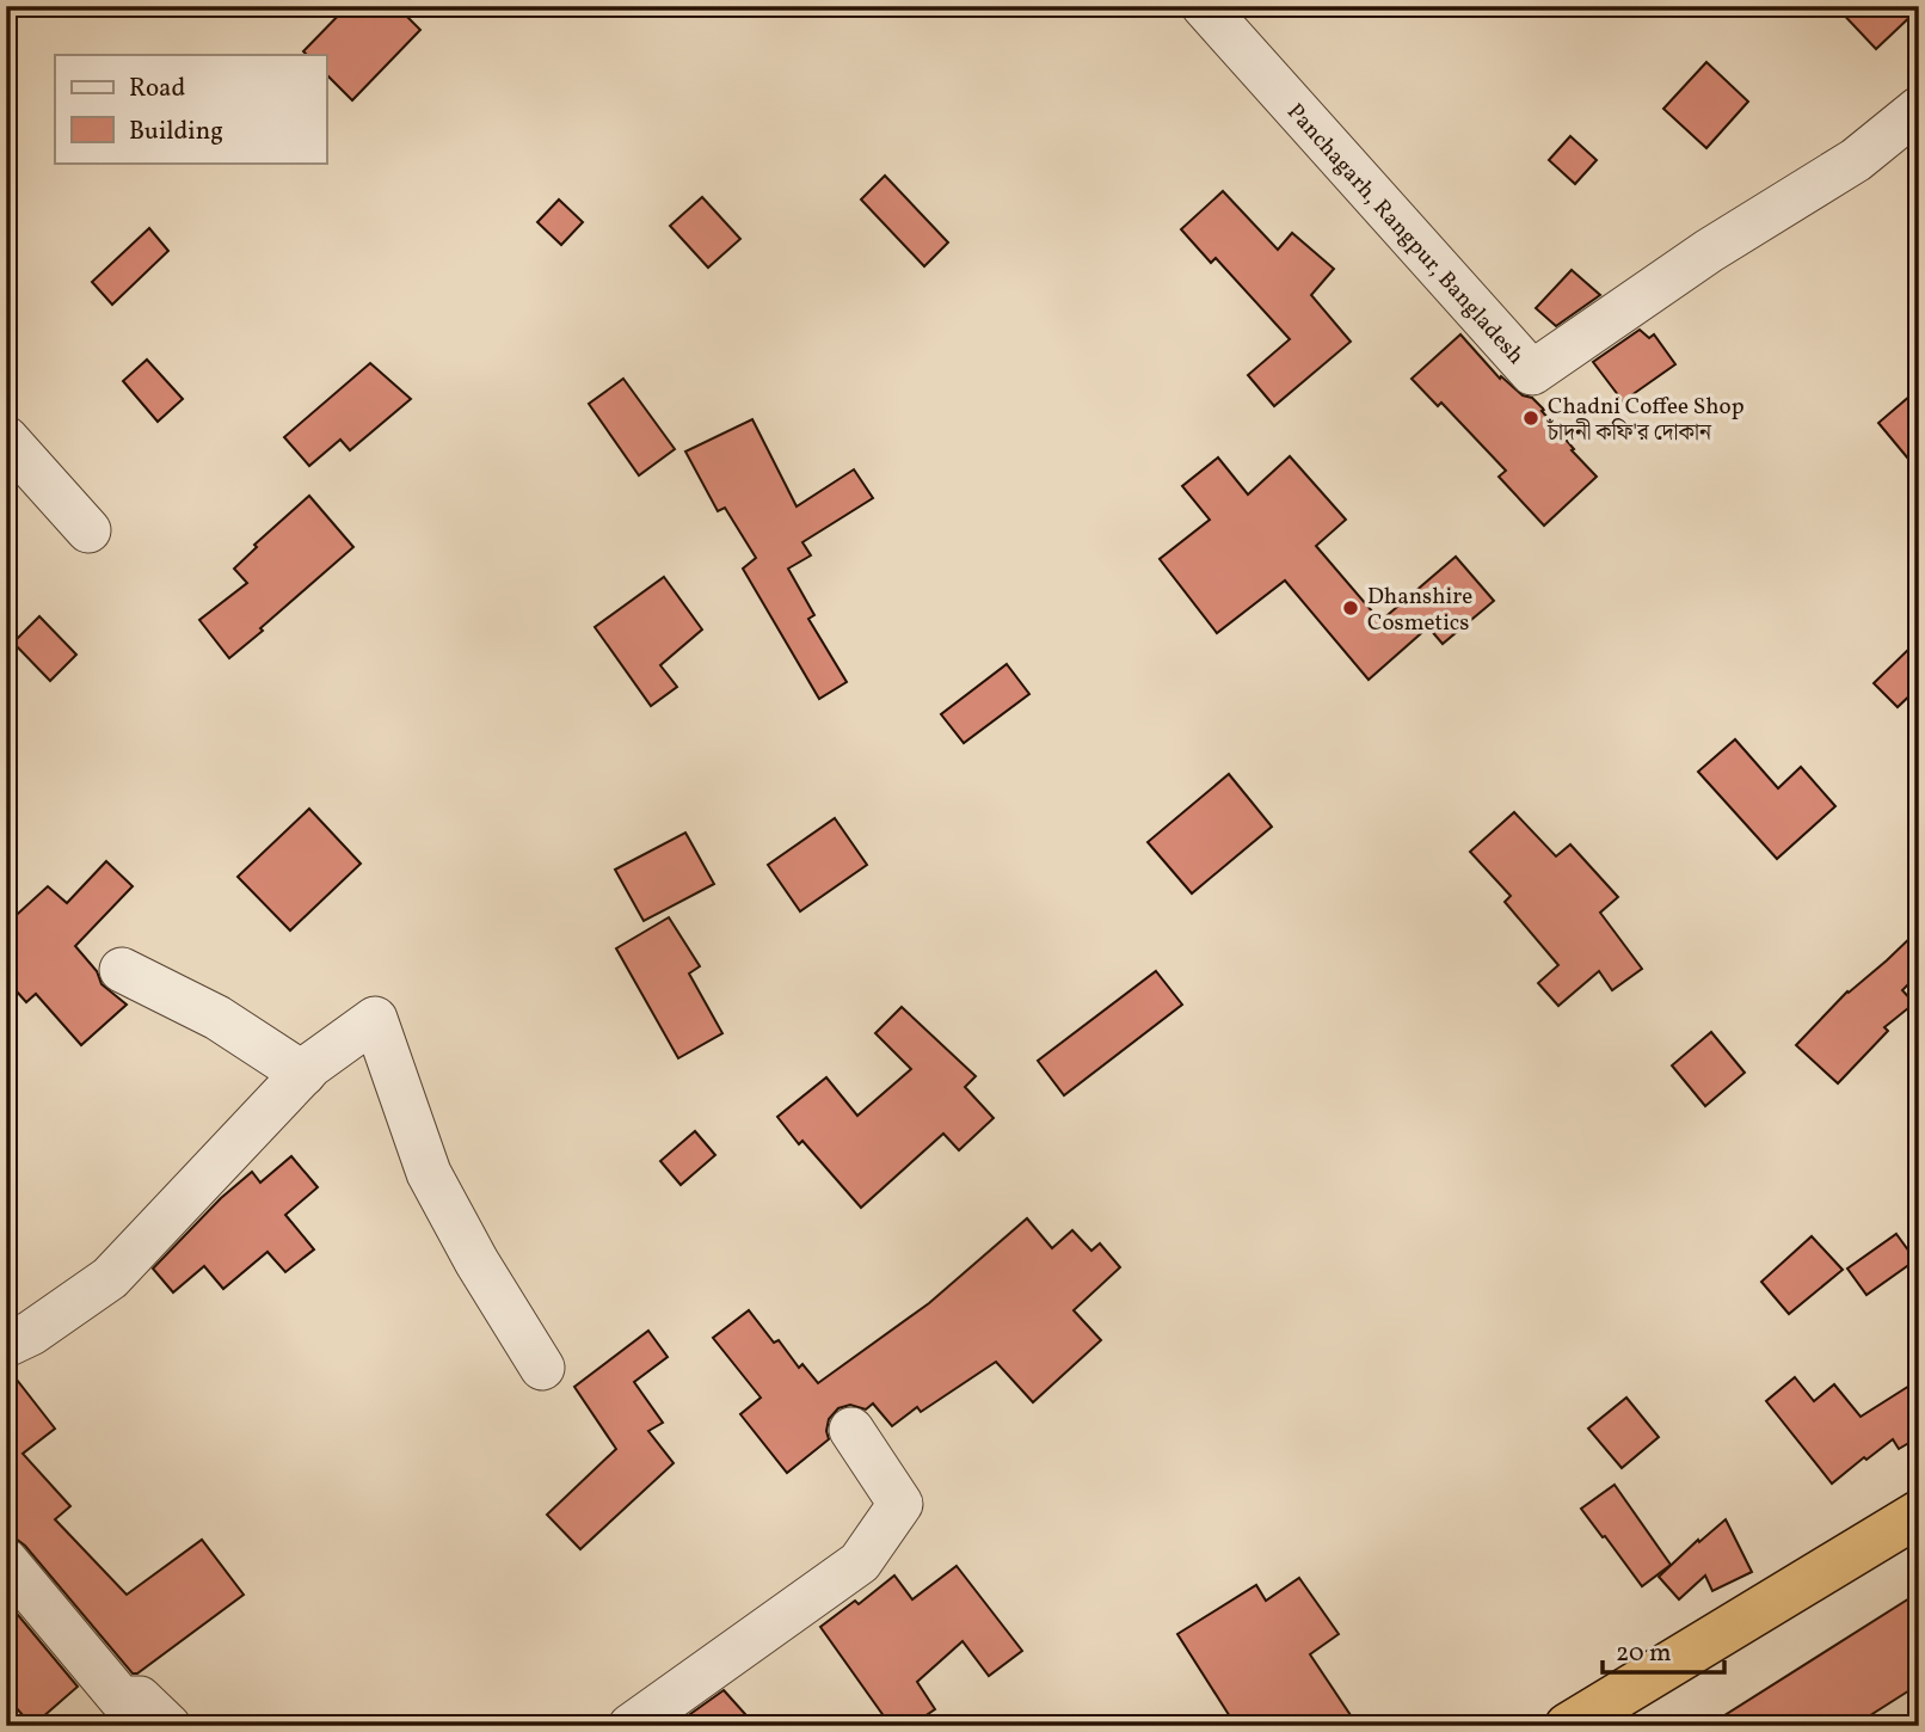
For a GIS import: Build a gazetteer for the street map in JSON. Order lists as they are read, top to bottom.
{
  "streets": {
    "street": ["Panchagarh, Rangpur, Bangladesh"]
  },
  "places": ["Chadni Coffee Shop চাঁদনী কফি'র দোকান", "Dhanshire Cosmetics"],
  "legend": ["Road", "Building"],
  "scale_bar": "20 m"
}
